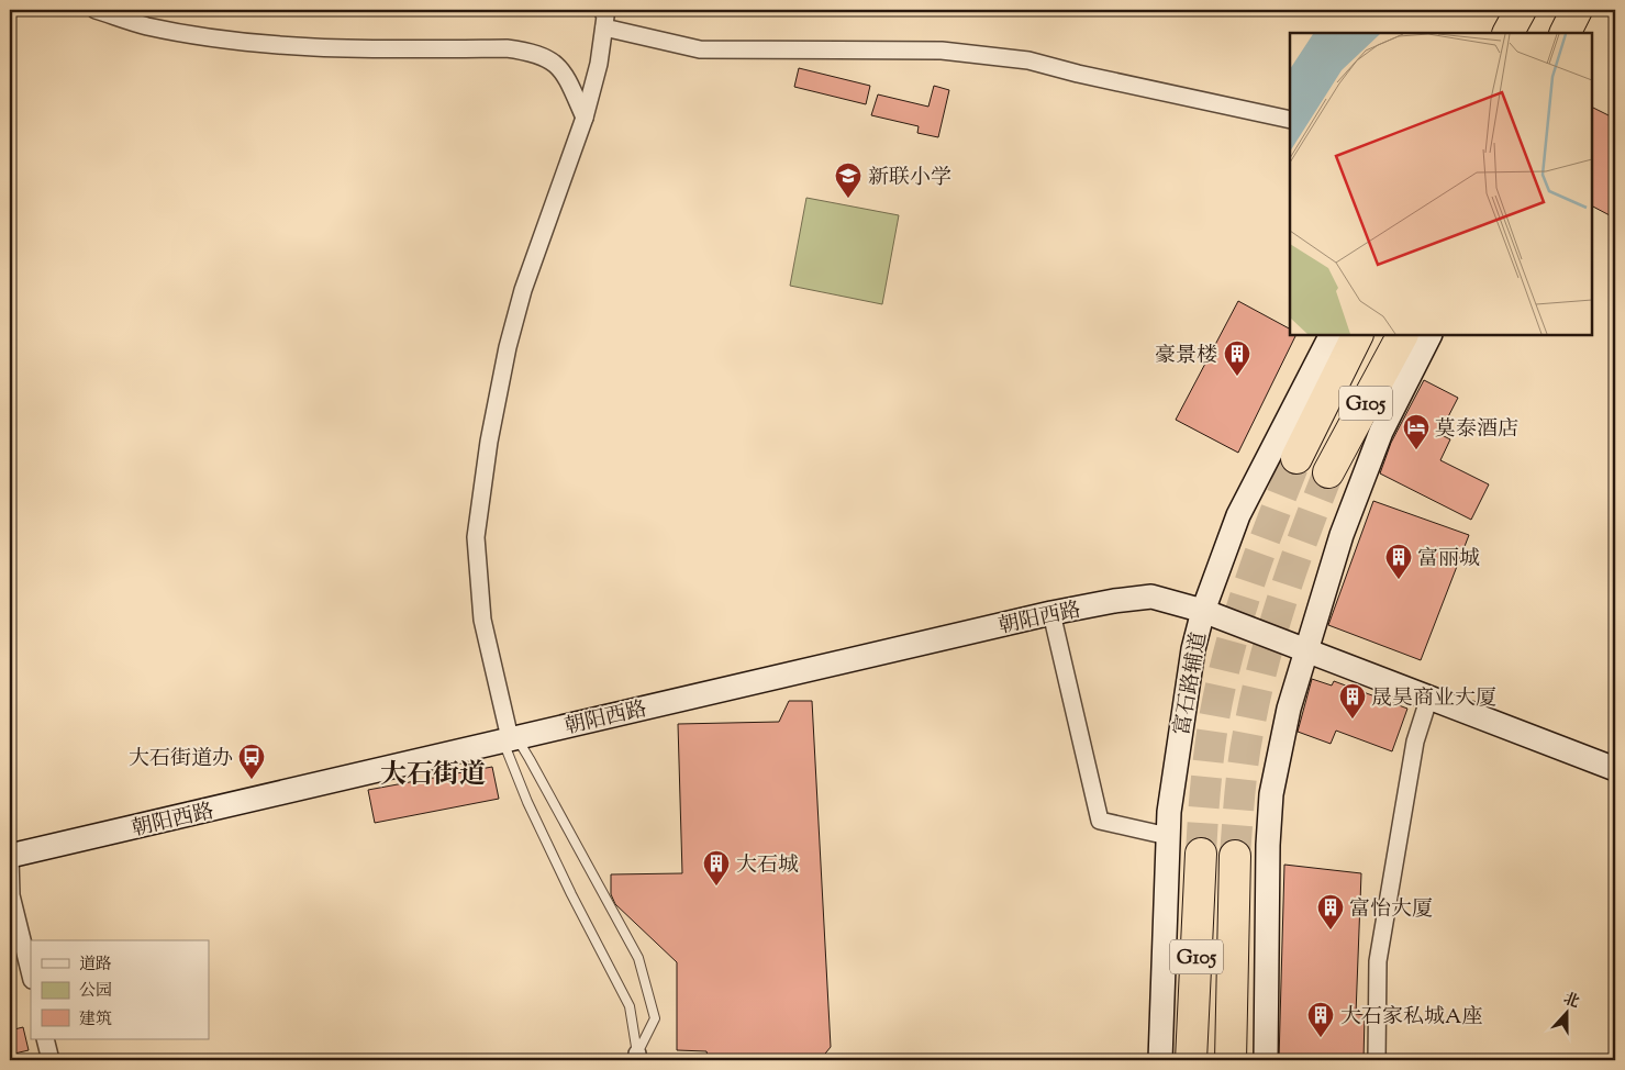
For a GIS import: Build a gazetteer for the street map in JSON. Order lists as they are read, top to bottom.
{
  "streets": {
    "highway": ["G105"],
    "street": ["朝阳西路", "富石路辅道"]
  },
  "crossings": [
    ["朝阳西路", "富石路辅道"]
  ],
  "districts": ["大石街道"],
  "places": {
    "school or university": ["新联小学"],
    "building": [
      "豪景楼",
      "富丽城",
      "晟昊商业大厦",
      "大石城",
      "富怡大厦",
      "大石家私城A座"
    ],
    "hotel": ["莫泰酒店"],
    "bus stop": ["大石街道办"]
  },
  "legend": ["道路", "公园", "建筑"],
  "north": "top"
}
